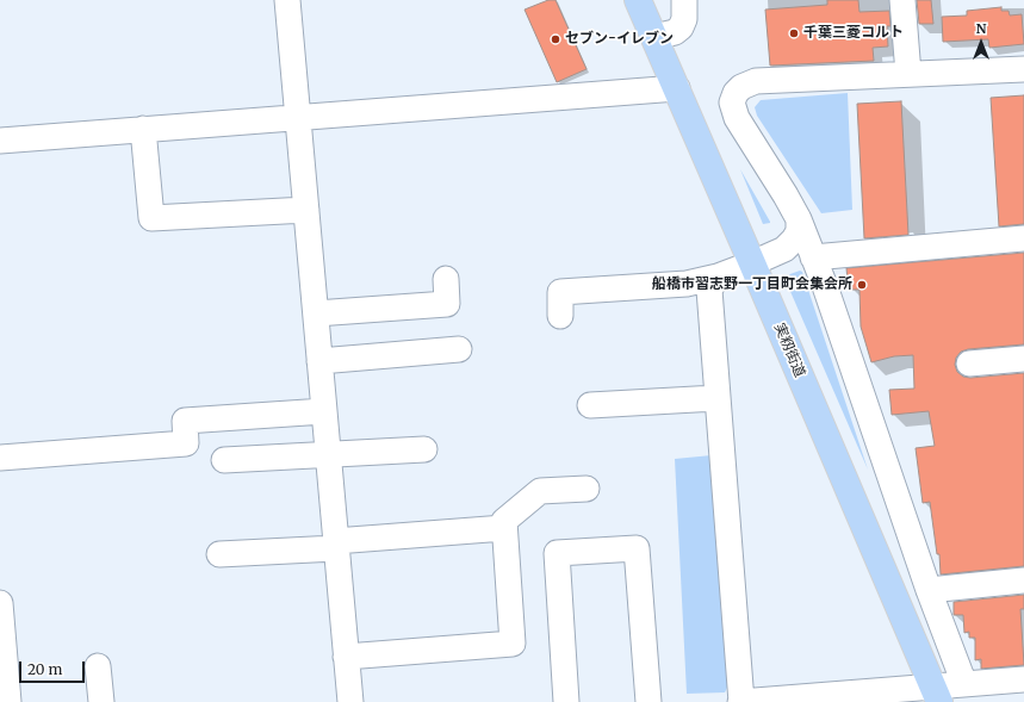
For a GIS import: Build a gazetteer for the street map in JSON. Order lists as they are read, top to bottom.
{
  "streets": {
    "main road": ["実籾街道"]
  },
  "places": ["千葉三菱コルト", "セブン-イレブン", "船橋市習志野一丁目町会集会所"],
  "scale_bar": "20 m",
  "north": "top"
}
